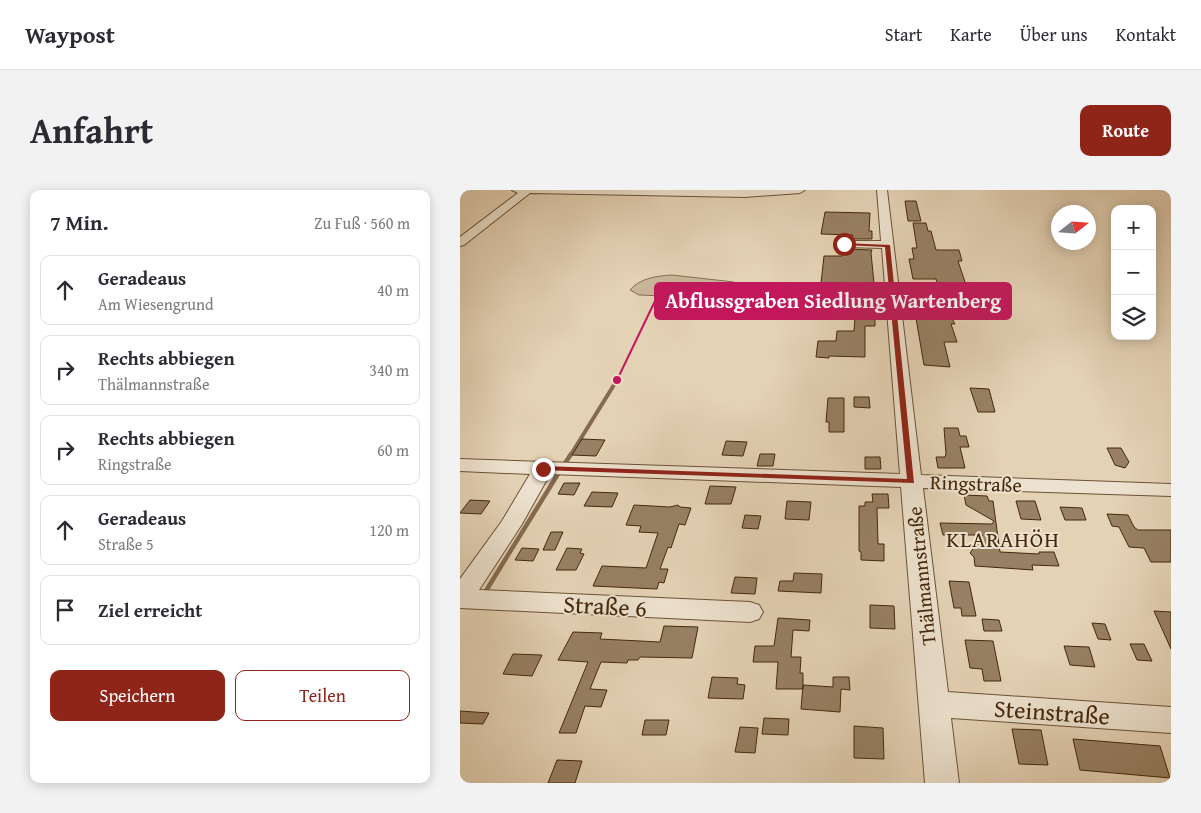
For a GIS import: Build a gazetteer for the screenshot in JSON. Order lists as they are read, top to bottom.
{
  "streets": {
    "street": [
      "Ringstraße",
      "Thälmannstraße",
      "Straße 6",
      "Steinstraße"
    ]
  },
  "crossings": [
    ["Ringstraße", "Thälmannstraße"],
    ["Thälmannstraße", "Steinstraße"]
  ],
  "districts": ["KLARAHÖH"],
  "places": ["Abflussgraben Siedlung Wartenberg"],
  "north": "right",
  "page": {
    "header": "Waypost",
    "nav": [
      "Start",
      "Karte",
      "Über uns",
      "Kontakt"
    ],
    "title": "Anfahrt",
    "buttons": [
      "Route",
      ["Speichern", "Teilen"]
    ],
    "heading": ["7 Min.", "Zu Fuß · 560 m"],
    "map_buttons": ["+", "−"],
    "list": [
      ["Geradeaus", "Am Wiesengrund", "40 m"],
      ["Rechts abbiegen", "Thälmannstraße", "340 m"],
      ["Rechts abbiegen", "Ringstraße", "60 m"],
      ["Geradeaus", "Straße 5", "120 m"],
      "Ziel erreicht"
    ]
  }
}
